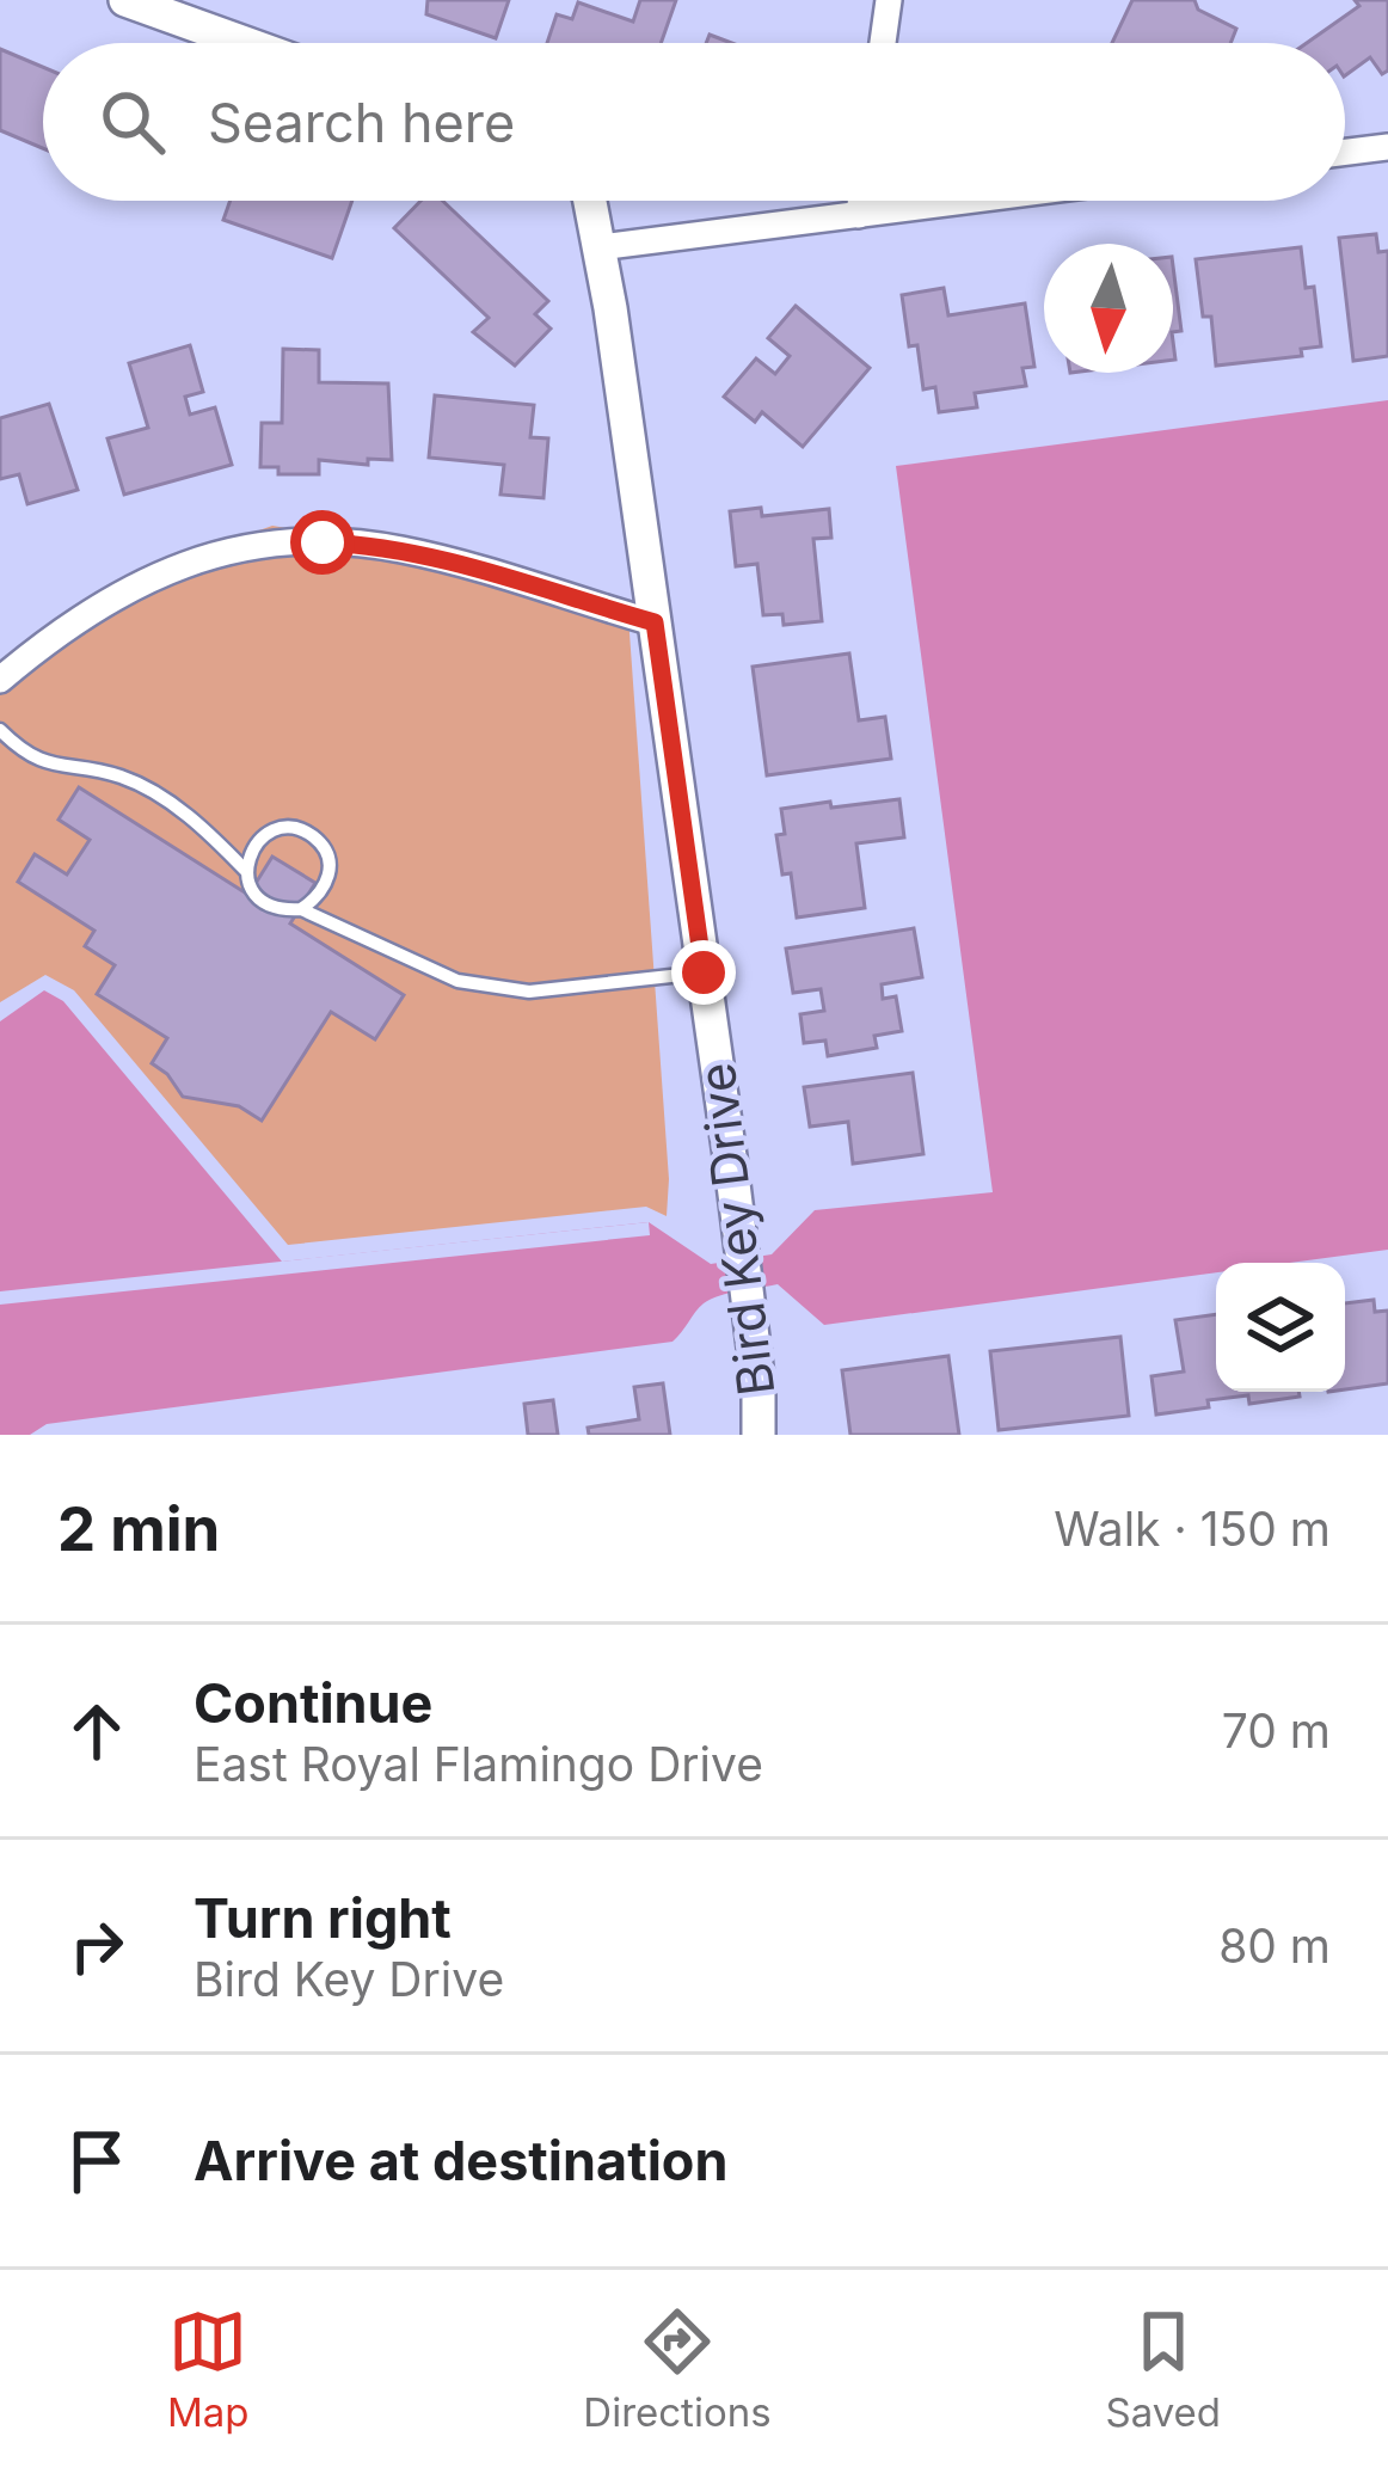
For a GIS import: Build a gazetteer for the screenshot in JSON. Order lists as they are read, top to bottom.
{
  "streets": {
    "street": ["Bird Key Drive"]
  },
  "north": "bottom",
  "page": {
    "search": "Search here",
    "heading": ["2 min", "Walk · 150 m"],
    "list": [
      ["Continue", "East Royal Flamingo Drive", "70 m"],
      ["Turn right", "Bird Key Drive", "80 m"],
      "Arrive at destination"
    ],
    "nav": ["Map", "Directions", "Saved"]
  }
}
